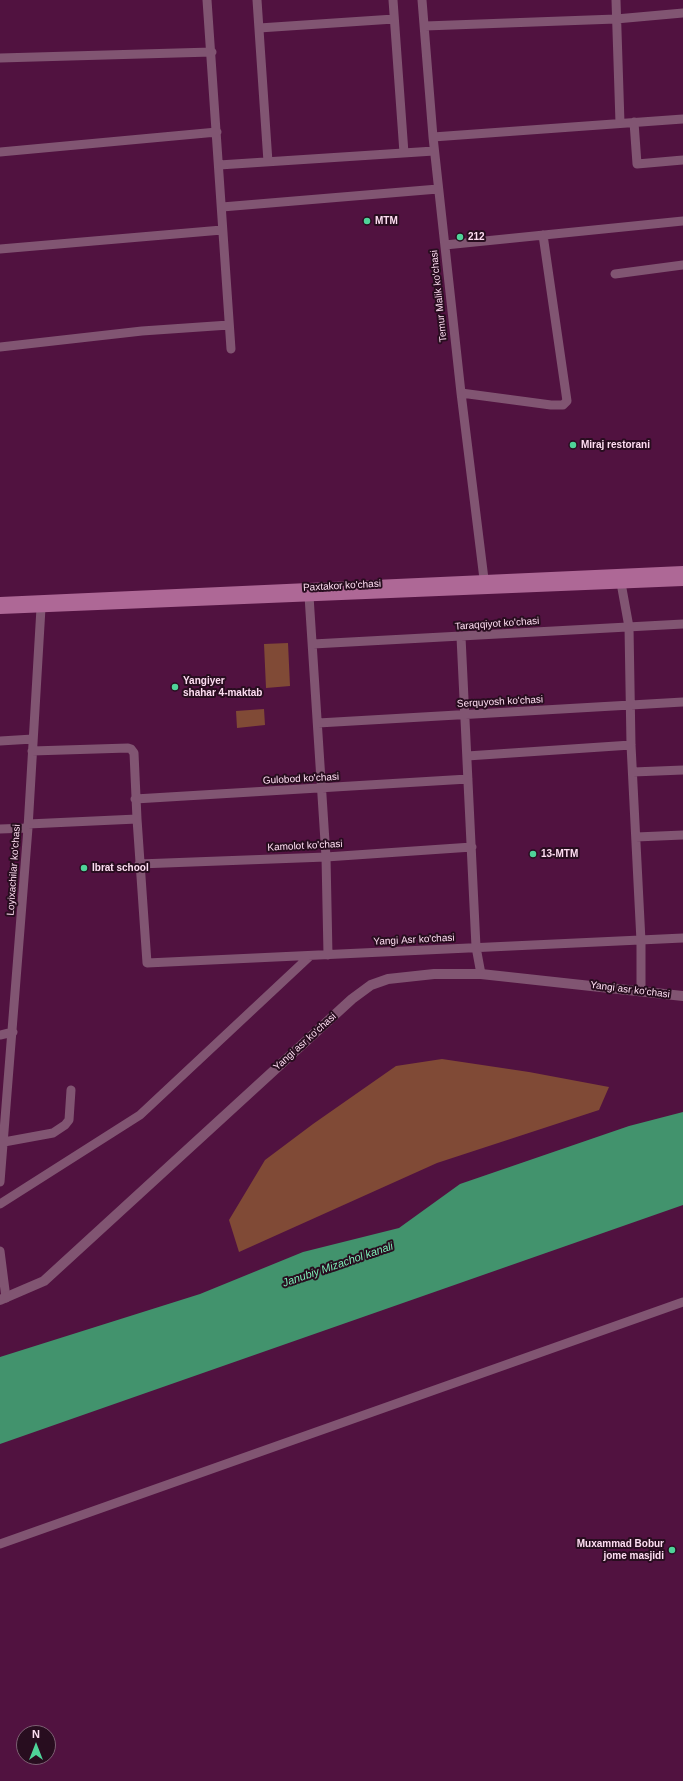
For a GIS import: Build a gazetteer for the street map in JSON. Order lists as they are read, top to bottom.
{
  "streets": {
    "main road": ["Paxtakor ko'chasi"],
    "street": [
      "Temur Malik ko'chasi",
      "Taraqqiyot ko'chasi",
      "Serquyosh ko'chasi",
      "Gulobod ko'chasi",
      "Kamolot ko'chasi",
      "Loyixachilar ko'chasi",
      "Yangi Asr ko'chasi",
      "Yangi asr ko'chasi"
    ]
  },
  "crossings": [
    ["Temur Malik ko'chasi", "Paxtakor ko'chasi"],
    ["Paxtakor ko'chasi", "Loyixachilar ko'chasi"],
    ["Kamolot ko'chasi", "Yangi Asr ko'chasi"]
  ],
  "water": ["Janubiy Mizachol kanali"],
  "places": [
    "MTM",
    "212",
    "Miraj restorani",
    "Yangiyer shahar 4-maktab",
    "13-MTM",
    "Ibrat school",
    "Muxammad Bobur jome masjidi"
  ],
  "north": "top"
}
